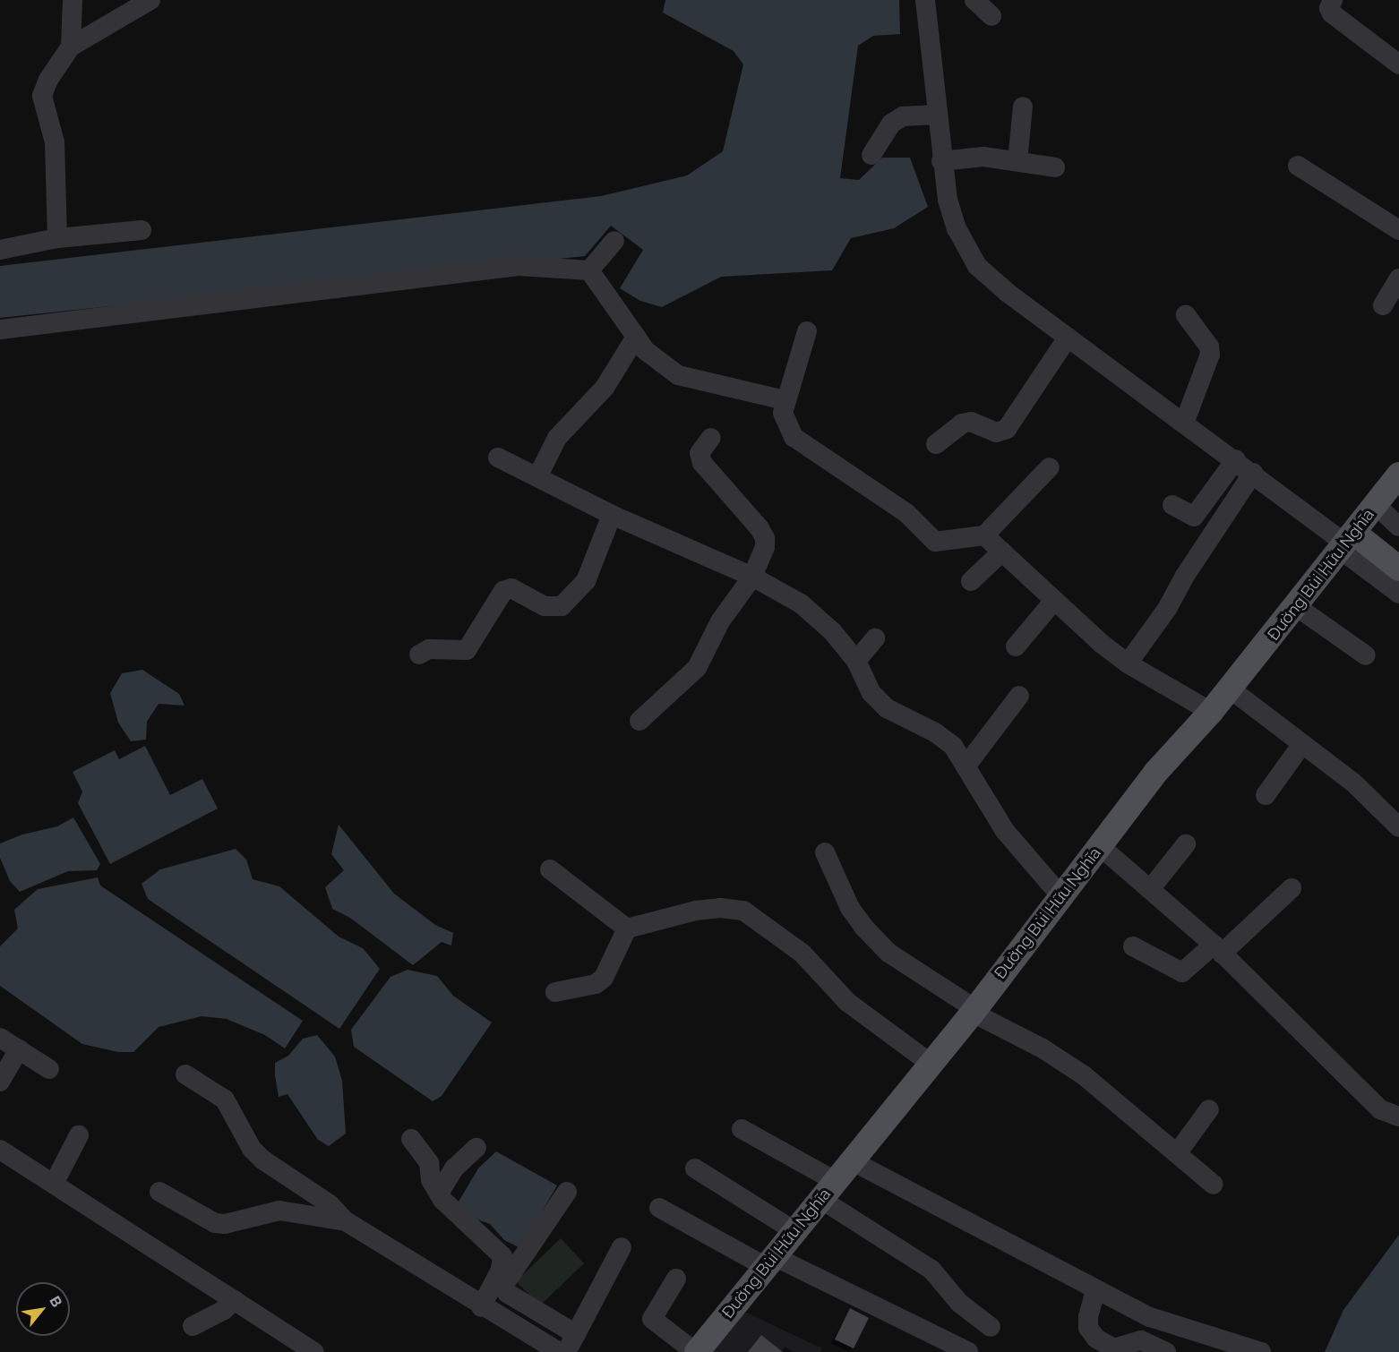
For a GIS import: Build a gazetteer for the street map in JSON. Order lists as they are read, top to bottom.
{
  "streets": {
    "main road": ["Đường Bùi Hữu Nghĩa"]
  },
  "north": "top right"
}
